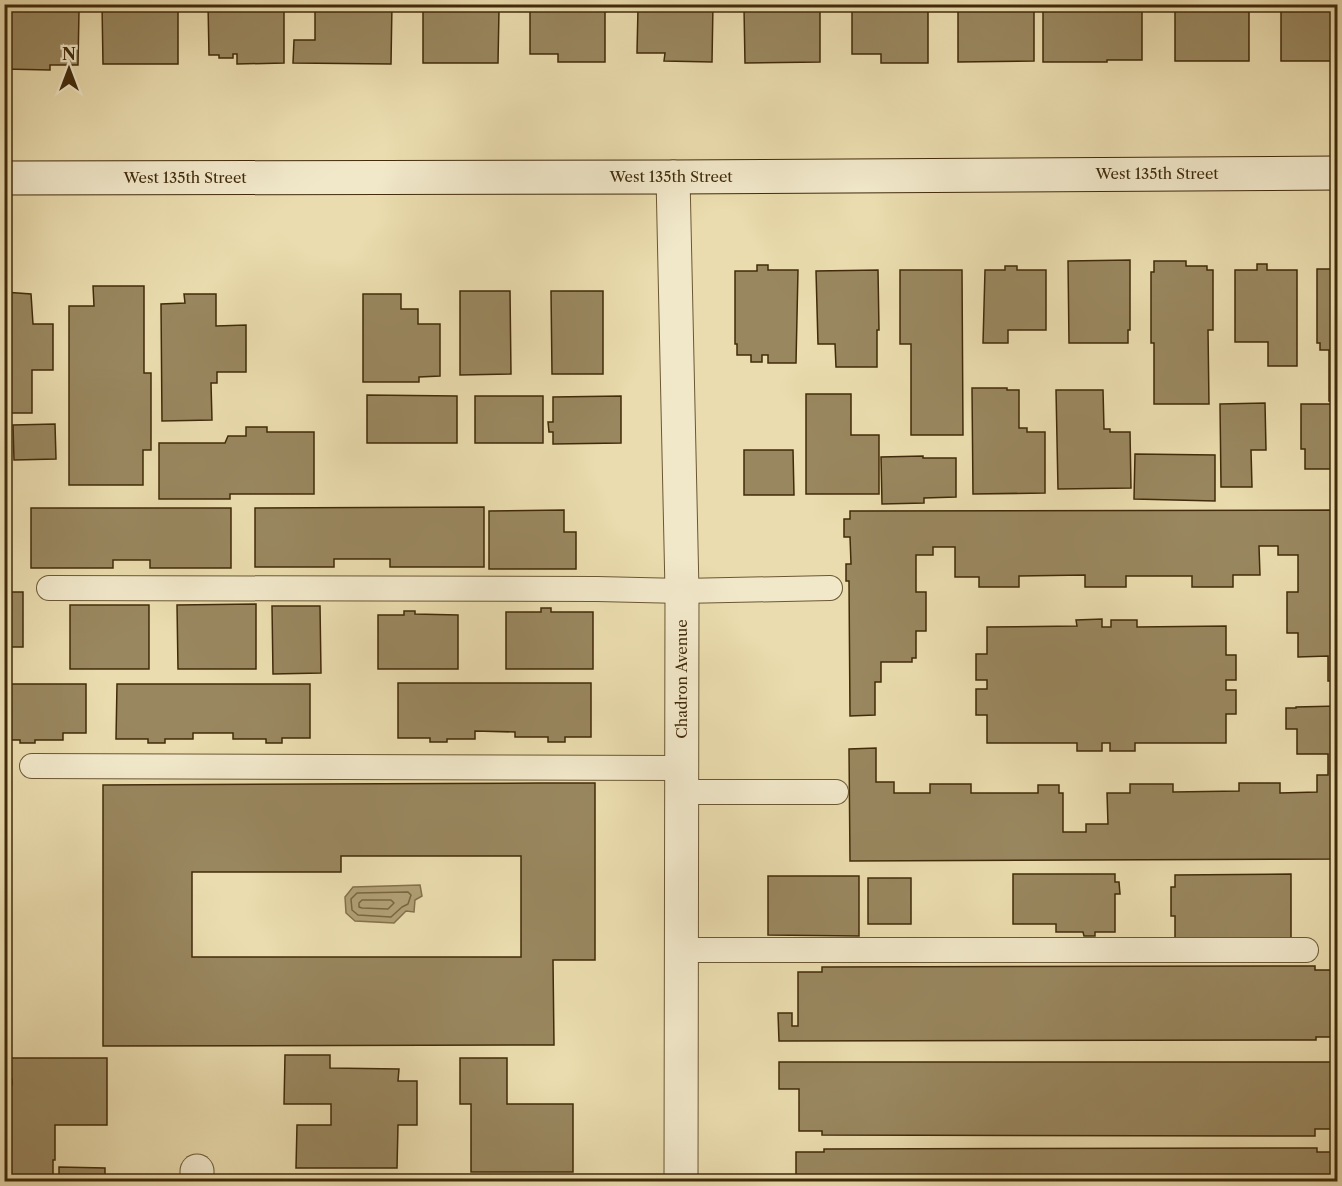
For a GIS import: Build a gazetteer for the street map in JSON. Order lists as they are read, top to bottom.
{
  "streets": {
    "street": ["West 135th Street", "Chadron Avenue"]
  },
  "crossings": [
    ["West 135th Street", "Chadron Avenue"]
  ],
  "north": "top"
}
